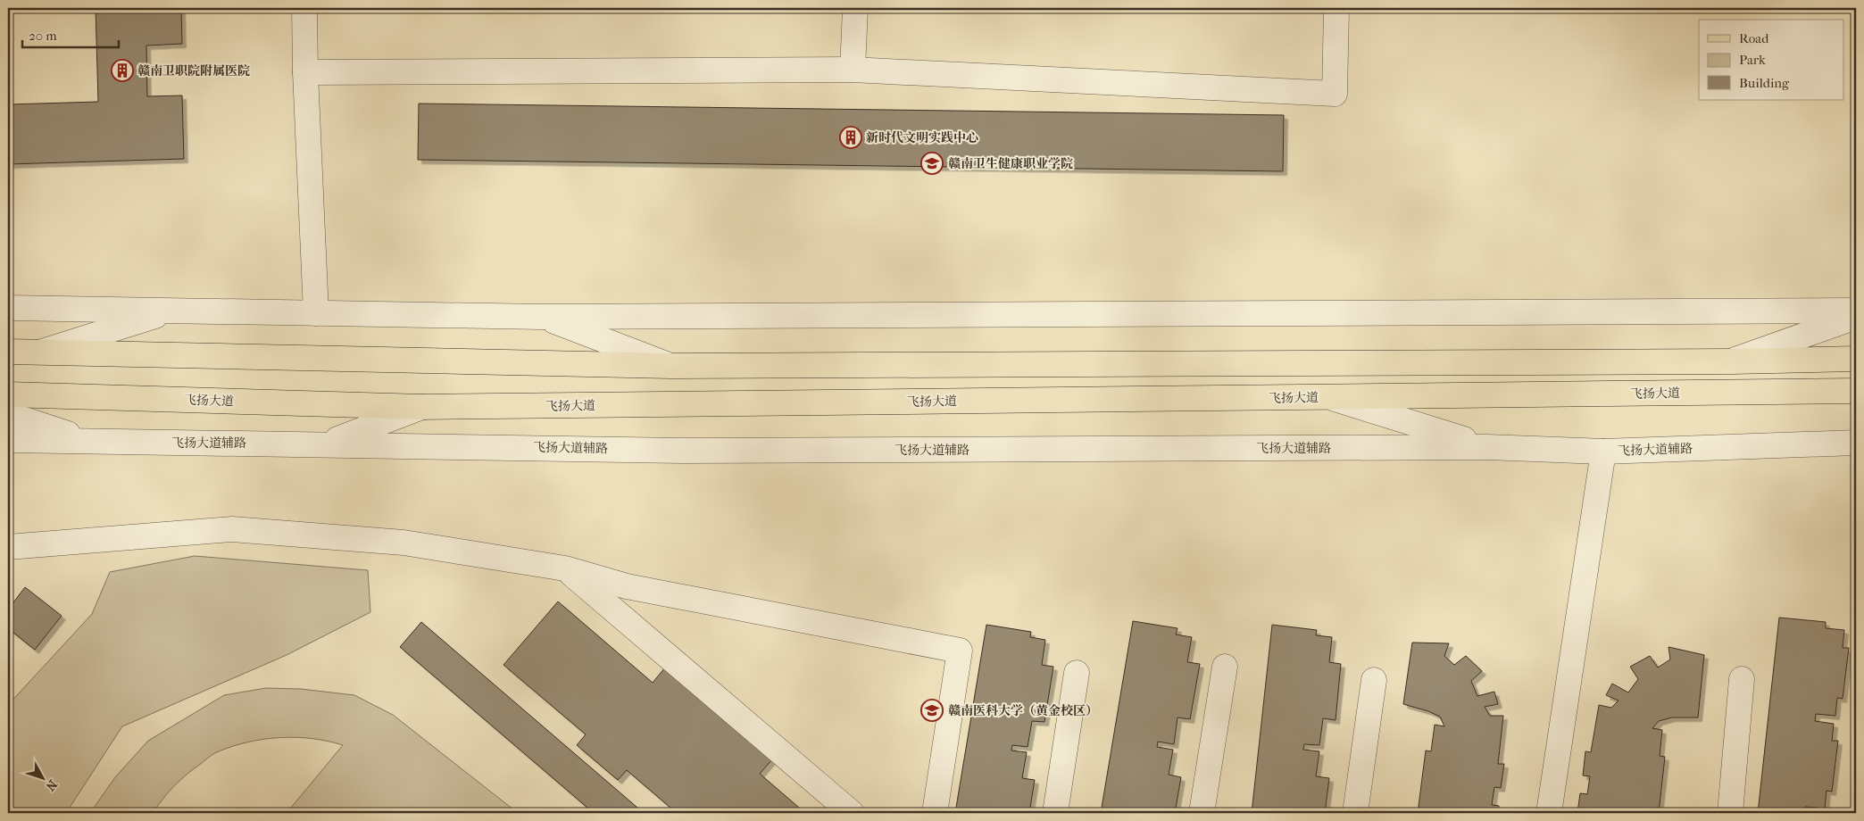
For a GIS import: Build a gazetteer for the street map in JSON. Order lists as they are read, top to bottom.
{
  "streets": {
    "main road": ["飞扬大道"],
    "street": ["飞扬大道辅路"]
  },
  "places": {
    "building": ["赣南卫职院附属医院", "新时代文明实践中心"],
    "school or university": ["赣南卫生健康职业学院", "赣南医科大学（黄金校区）"]
  },
  "legend": ["Road", "Park", "Building"],
  "scale_bar": "20 m",
  "north": "bottom right"
}
